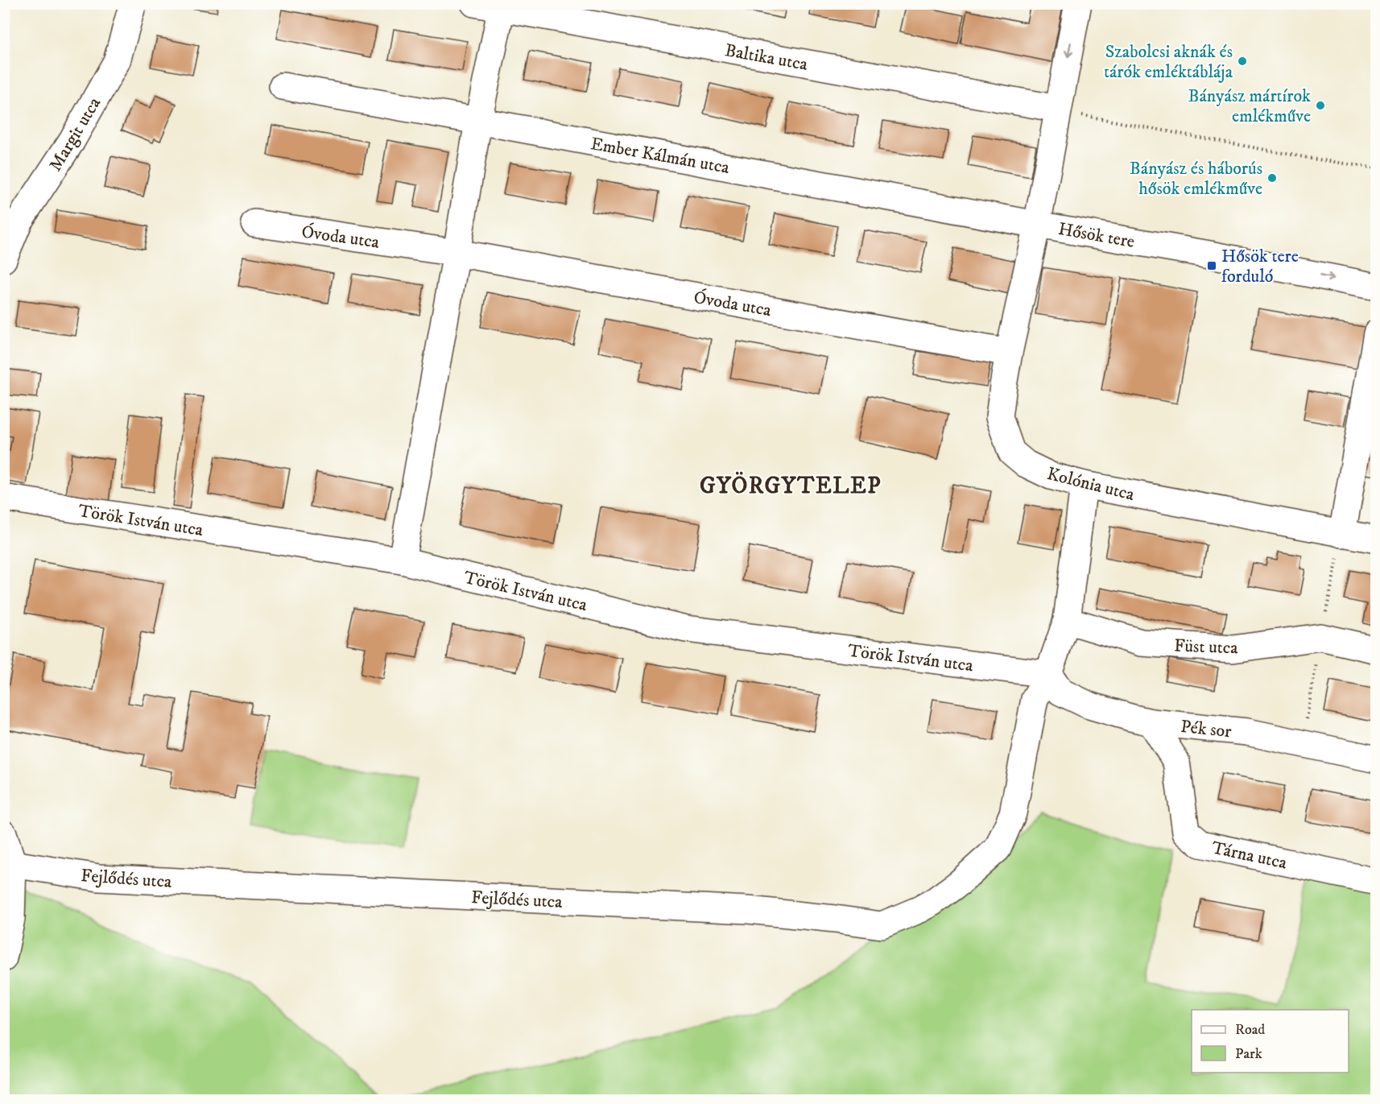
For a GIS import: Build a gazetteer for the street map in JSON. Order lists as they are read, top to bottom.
{
  "streets": {
    "street": [
      "Baltika utca",
      "Margit utca",
      "Ember Kálmán utca",
      "Hősök tere",
      "Óvoda utca",
      "Kolónia utca",
      "Török István utca",
      "Füst utca",
      "Pék sor",
      "Tárna utca",
      "Fejlődés utca"
    ]
  },
  "crossings": [
    ["Baltika utca", "Hősök tere"],
    ["Ember Kálmán utca", "Hősök tere"],
    ["Ember Kálmán utca", "Kolónia utca"],
    ["Hősök tere", "Kolónia utca"],
    ["Óvoda utca", "Kolónia utca"],
    ["Török István utca", "Pék sor"],
    ["Török István utca", "Fejlődés utca"],
    ["Pék sor", "Tárna utca"],
    ["Pék sor", "Fejlődés utca"]
  ],
  "districts": ["GYÖRGYTELEP"],
  "places": {
    "other": ["Szabolcsi aknák és tárók emléktáblája", "Bányász mártírok emlékműve", "Bányász és háborús hősök emlékműve"],
    "transit": ["Hősök tere forduló"]
  },
  "legend": ["Road", "Park"]
}
